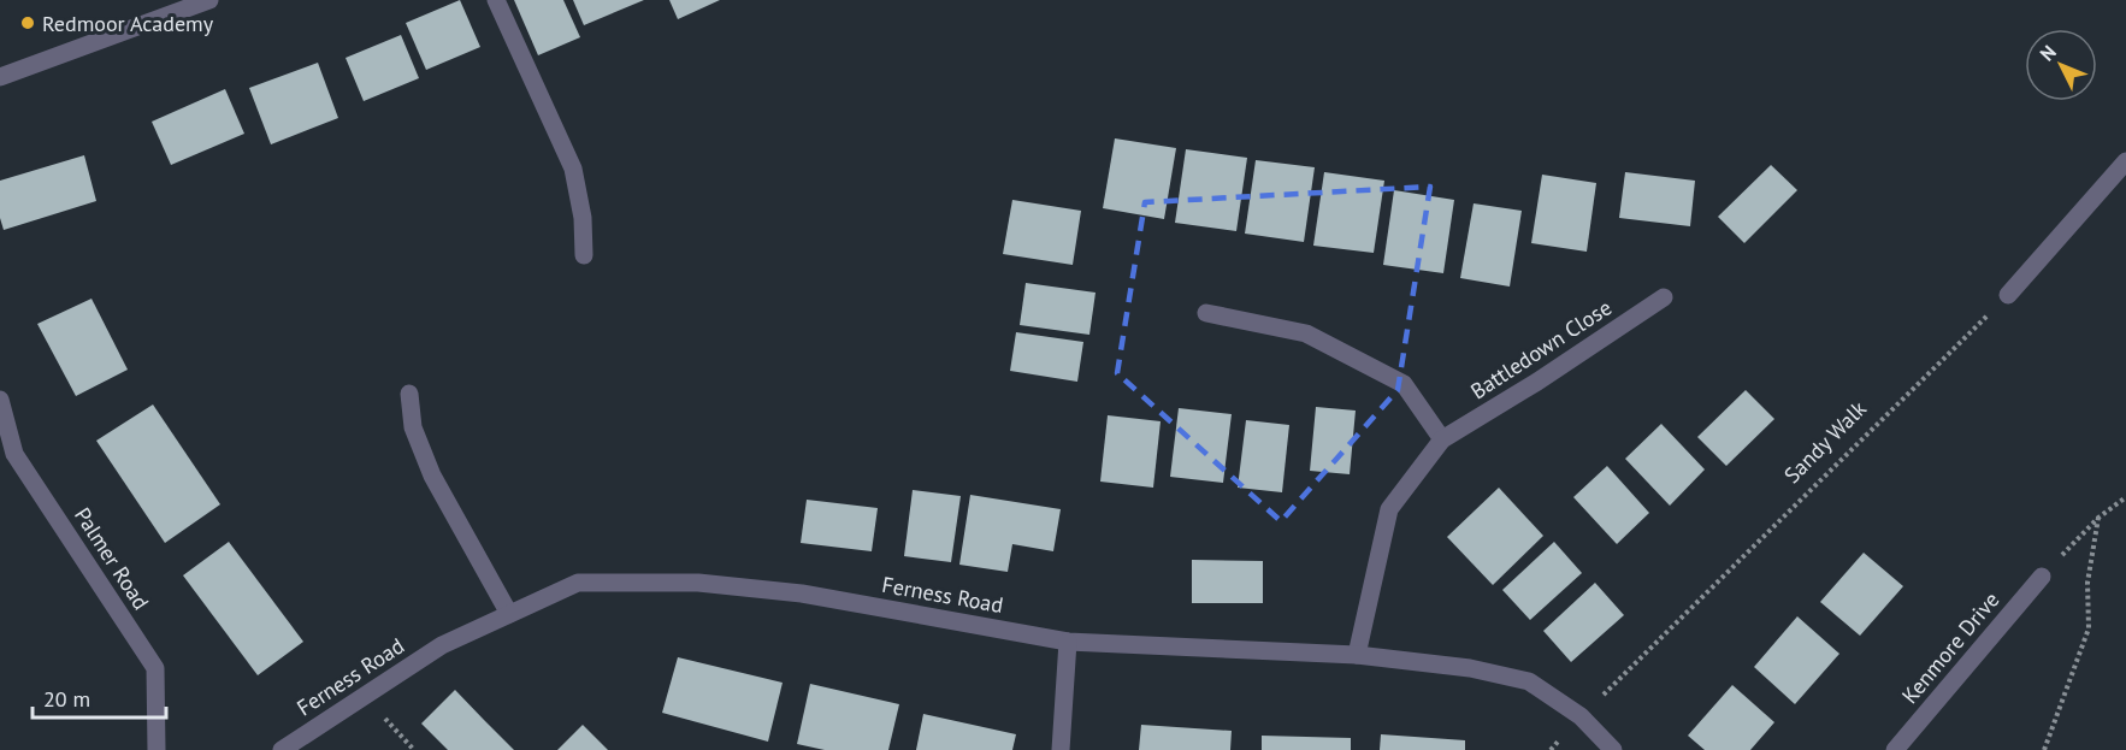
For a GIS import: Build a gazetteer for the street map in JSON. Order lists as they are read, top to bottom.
{
  "streets": {
    "street": [
      "Battledown Close",
      "Palmer Road",
      "Ferness Road",
      "Kenmore Drive"
    ],
    "path": ["Sandy Walk"]
  },
  "crossings": [
    ["Battledown Close", "Ferness Road"],
    ["Sandy Walk", "Ferness Road"]
  ],
  "places": ["Redmoor Academy"],
  "scale_bar": "20 m",
  "north": "top left"
}
